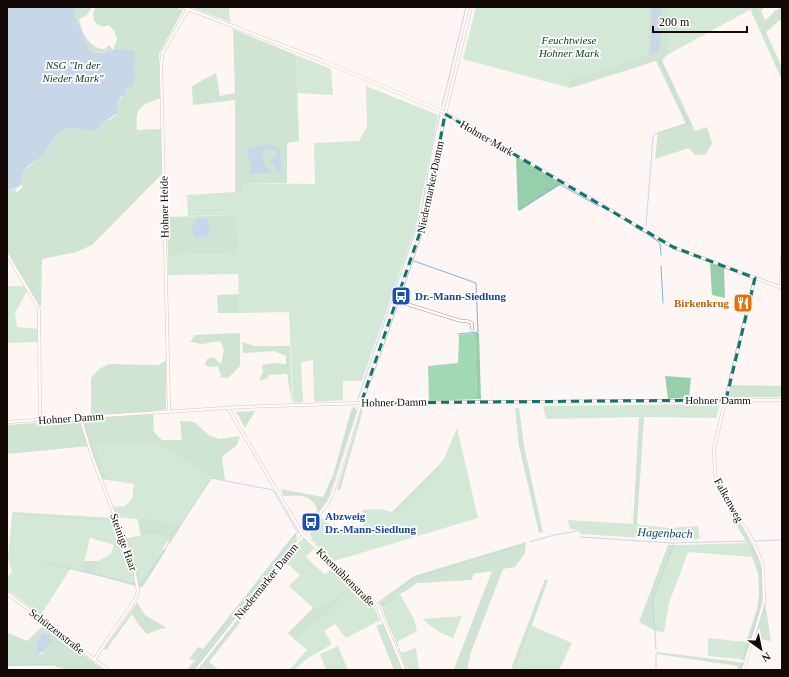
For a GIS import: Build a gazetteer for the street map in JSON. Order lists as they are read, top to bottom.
{
  "streets": {
    "street": [
      "Hohner Mark",
      "Niedermarker Damm",
      "Hohner Heide",
      "Hohner Damm",
      "Falkenweg",
      "Steinige Haar",
      "Knemühlenstraße",
      "Schützenstraße"
    ]
  },
  "crossings": [
    ["Hohner Mark", "Niedermarker Damm"],
    ["Hohner Mark", "Hohner Heide"],
    ["Hohner Mark", "Falkenweg"],
    ["Niedermarker Damm", "Hohner Damm"],
    ["Niedermarker Damm", "Knemühlenstraße"],
    ["Hohner Heide", "Hohner Damm"],
    ["Hohner Damm", "Falkenweg"],
    ["Hohner Damm", "Steinige Haar"],
    ["Hohner Damm", "Knemühlenstraße"],
    ["Steinige Haar", "Schützenstraße"]
  ],
  "water": ["Hagenbach"],
  "parks": ["Feuchtwiese Hohner Mark", "NSG \"In der Nieder Mark\""],
  "places": {
    "bus stop": ["Dr.-Mann-Siedlung", "Abzweig Dr.-Mann-Siedlung"],
    "restaurant": ["Birkenkrug"]
  },
  "scale_bar": "200 m",
  "north": "bottom right"
}
